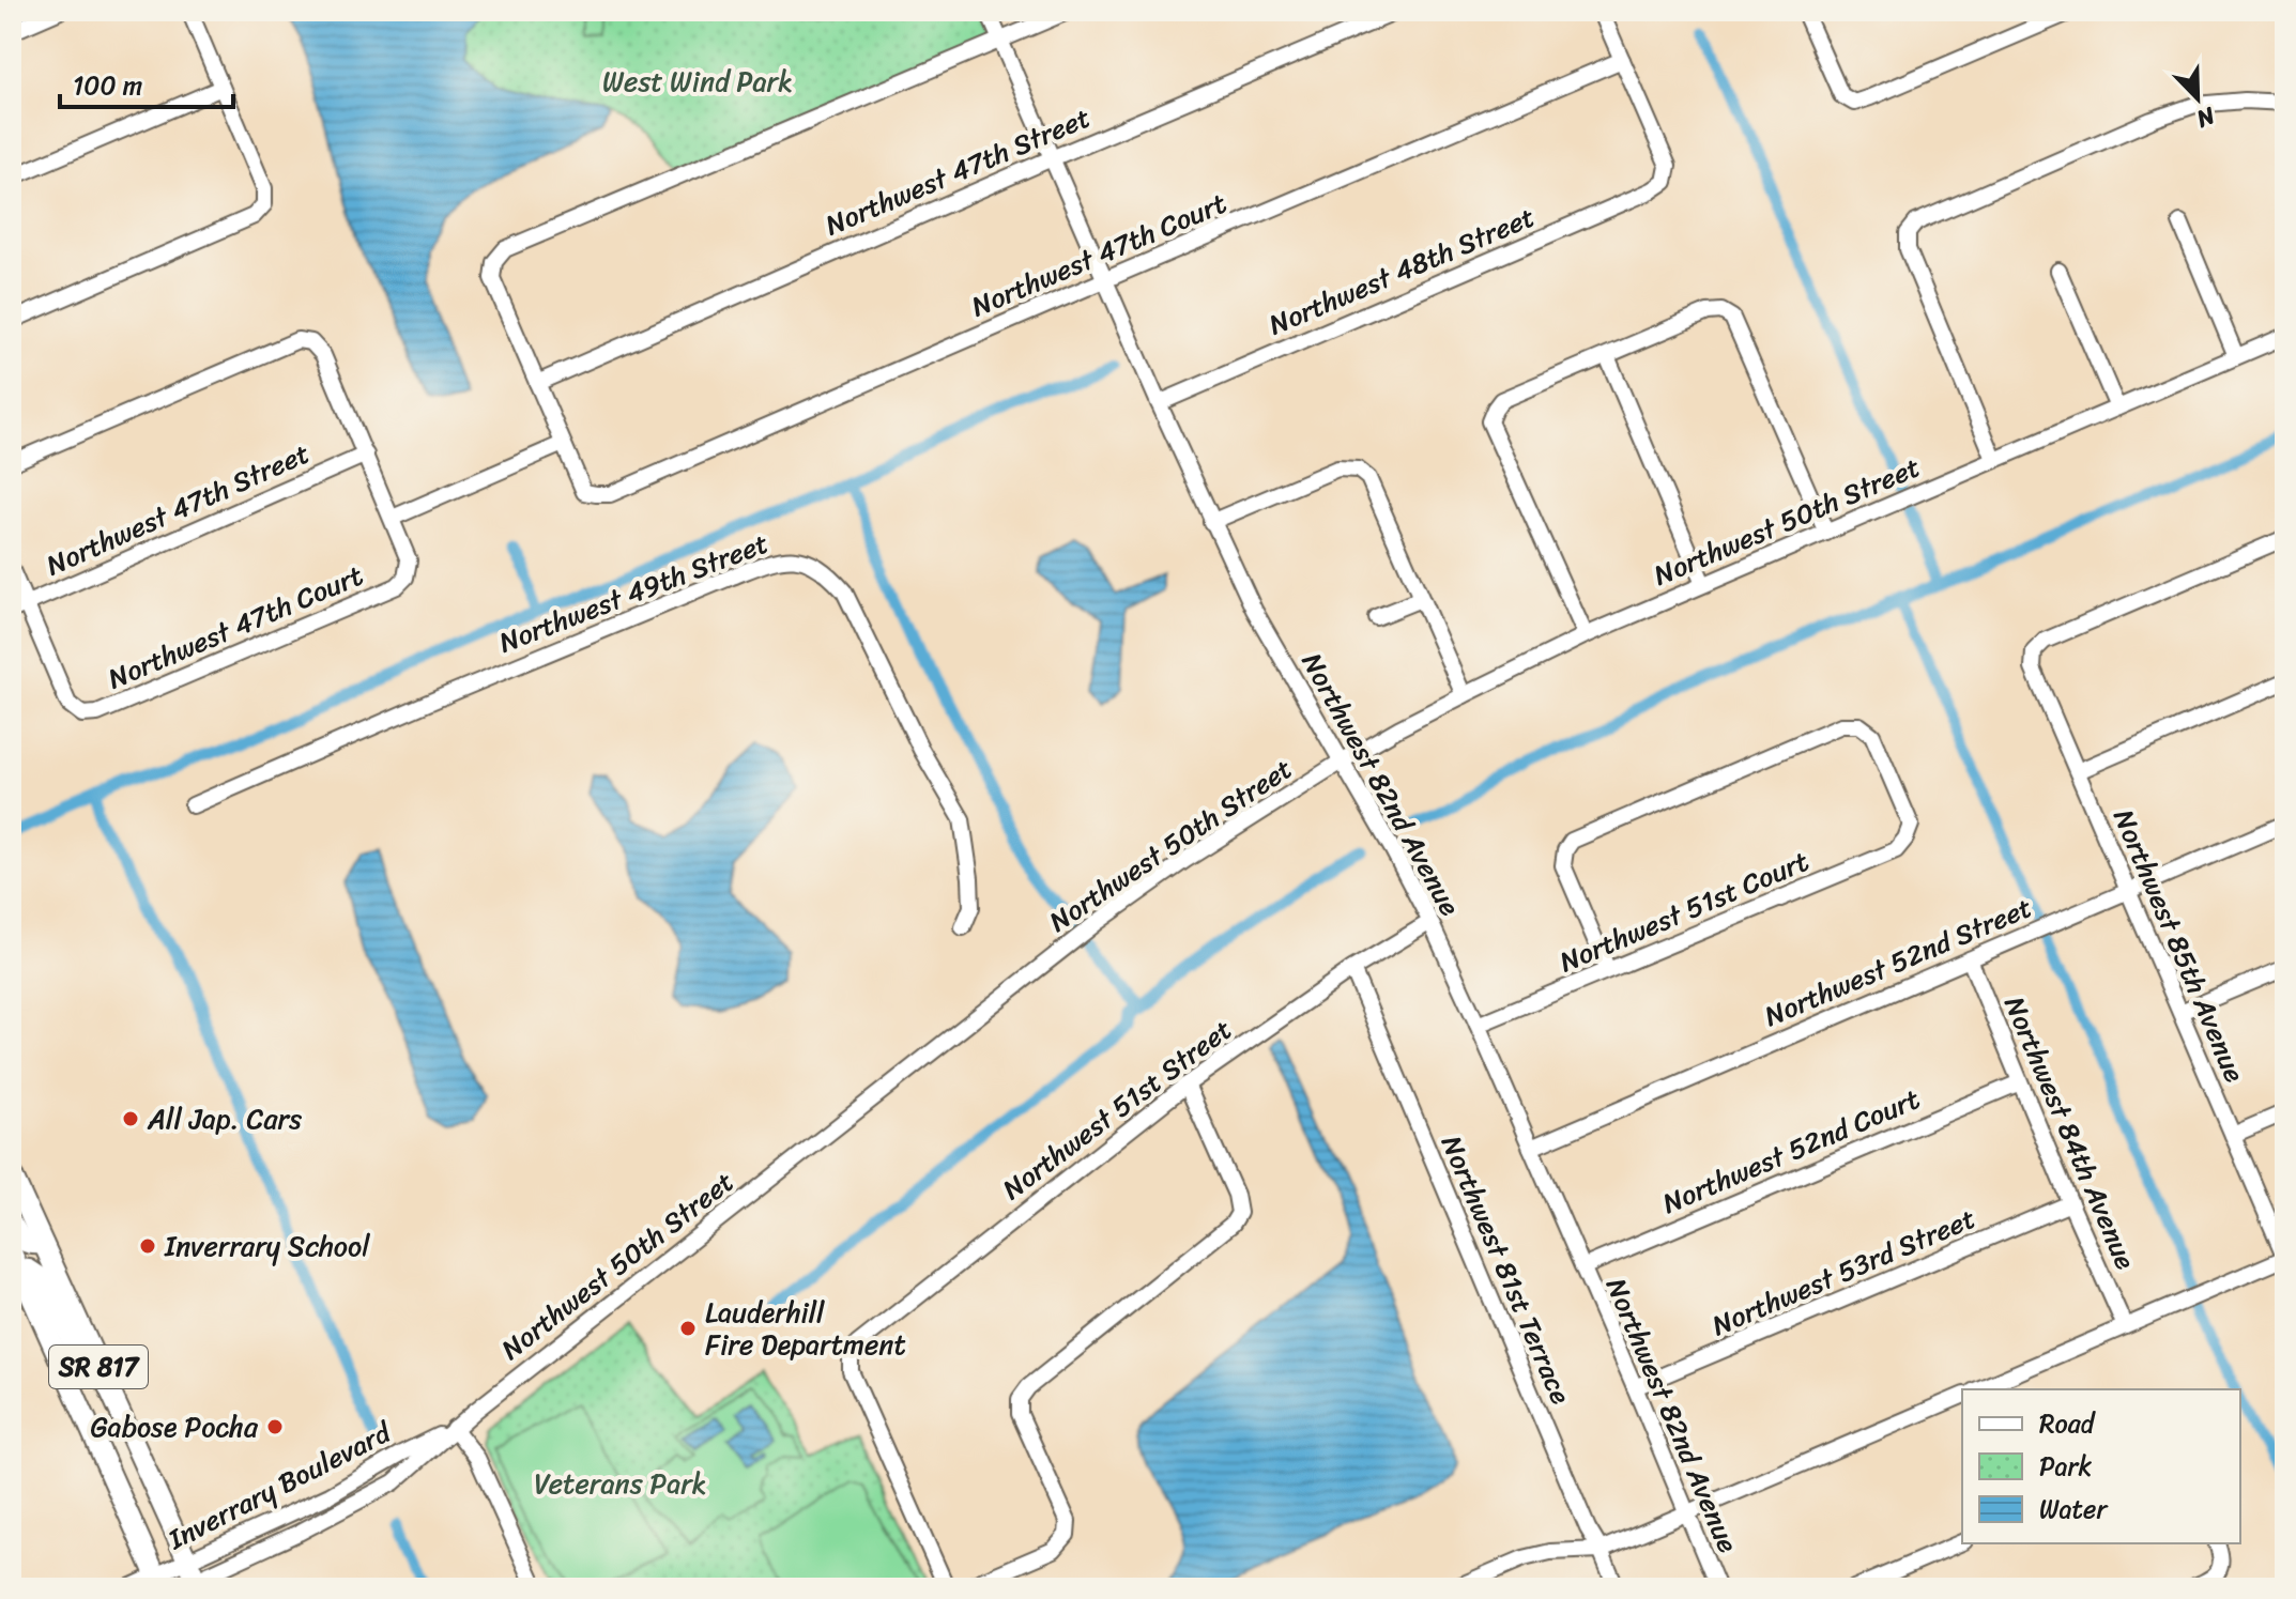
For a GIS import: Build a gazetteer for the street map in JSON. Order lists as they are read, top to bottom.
{
  "streets": {
    "main road": ["SR 817"],
    "street": [
      "Northwest 47th Street",
      "Northwest 47th Court",
      "Northwest 48th Street",
      "Northwest 50th Street",
      "Northwest 49th Street",
      "Northwest 82nd Avenue",
      "Northwest 51st Court",
      "Northwest 85th Avenue",
      "Northwest 52nd Street",
      "Northwest 51st Street",
      "Northwest 84th Avenue",
      "Northwest 52nd Court",
      "Northwest 81st Terrace",
      "Northwest 53rd Street",
      "Inverrary Boulevard"
    ]
  },
  "crossings": [
    ["Northwest 47th Street", "Northwest 47th Court"],
    ["Northwest 47th Street", "Northwest 82nd Avenue"],
    ["Northwest 47th Court", "Northwest 48th Street"],
    ["Northwest 47th Court", "Northwest 82nd Avenue"],
    ["Northwest 48th Street", "Northwest 82nd Avenue"],
    ["Northwest 50th Street", "Northwest 82nd Avenue"],
    ["Northwest 50th Street", "SR 817"],
    ["Northwest 50th Street", "Inverrary Boulevard"],
    ["Northwest 82nd Avenue", "Northwest 51st Court"],
    ["Northwest 82nd Avenue", "Northwest 52nd Street"],
    ["Northwest 82nd Avenue", "Northwest 51st Street"],
    ["Northwest 82nd Avenue", "Northwest 52nd Court"],
    ["Northwest 82nd Avenue", "Northwest 53rd Street"],
    ["Northwest 85th Avenue", "Northwest 52nd Street"],
    ["Northwest 52nd Street", "Northwest 84th Avenue"],
    ["Northwest 51st Street", "Northwest 81st Terrace"],
    ["Northwest 84th Avenue", "Northwest 52nd Court"],
    ["Northwest 84th Avenue", "Northwest 53rd Street"],
    ["SR 817", "Inverrary Boulevard"]
  ],
  "parks": ["West Wind Park", "Veterans Park"],
  "places": [
    "All Jap. Cars",
    "Inverrary School",
    "Lauderhill Fire Department",
    "Gabose Pocha"
  ],
  "legend": ["Road", "Park", "Water"],
  "scale_bar": "100 m",
  "north": "bottom right"
}
